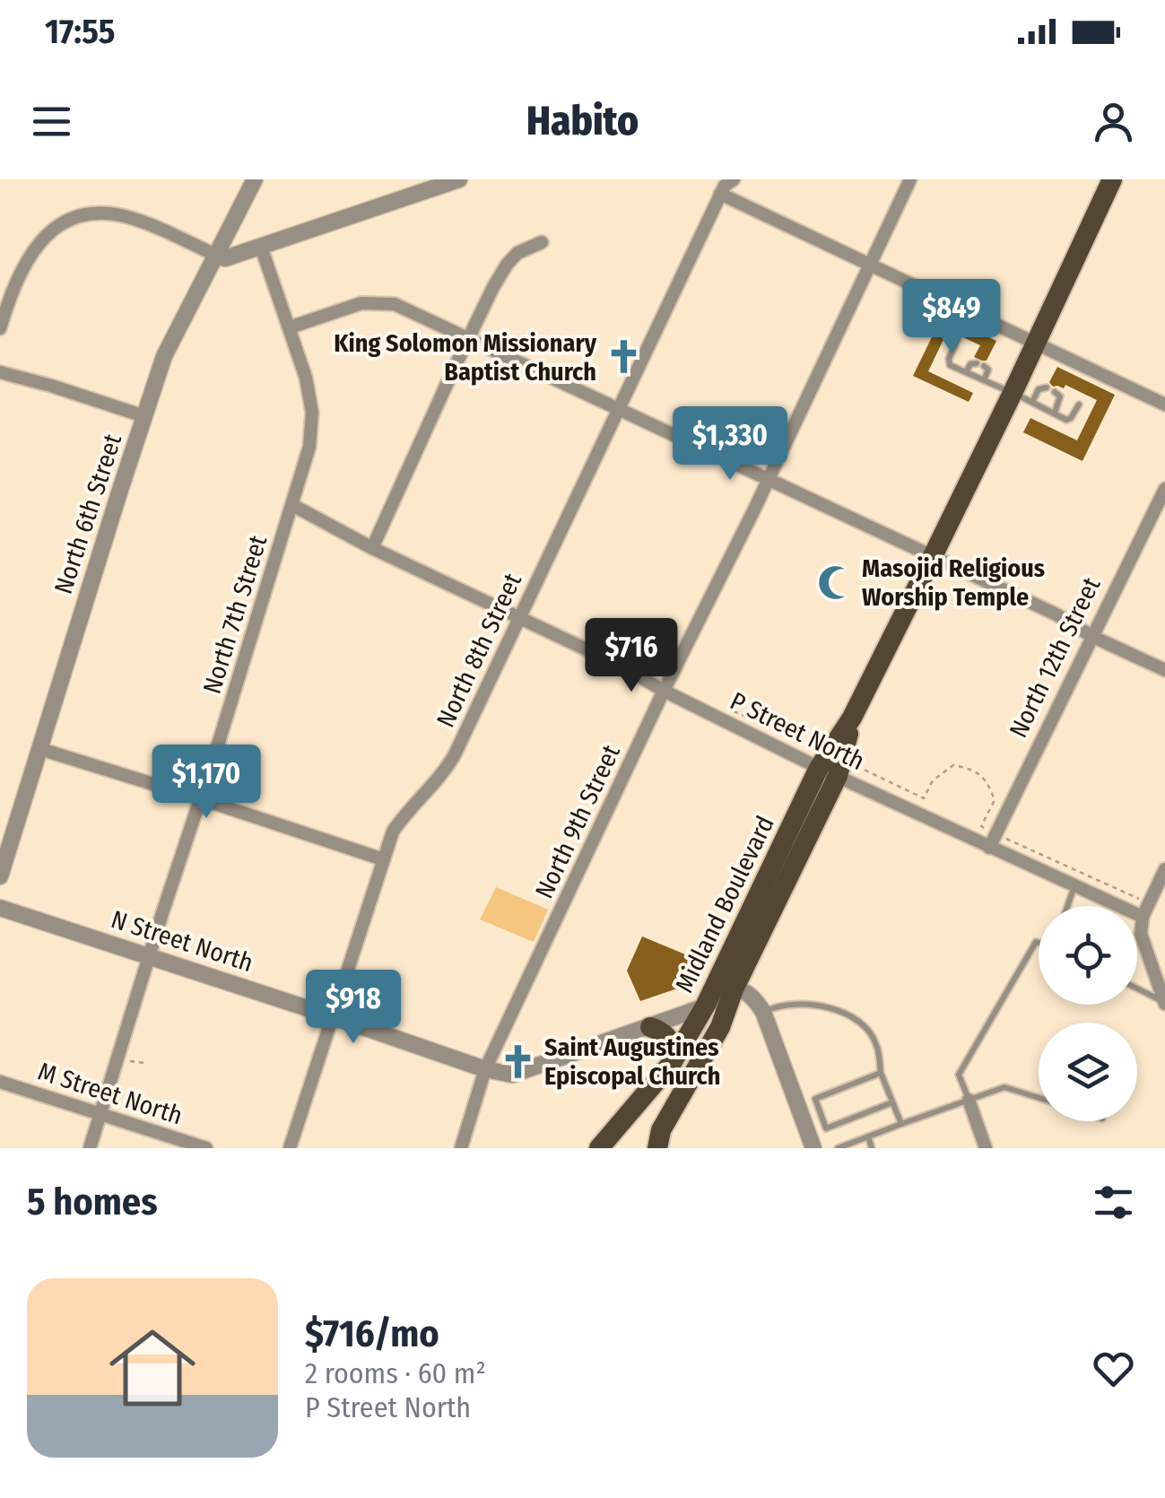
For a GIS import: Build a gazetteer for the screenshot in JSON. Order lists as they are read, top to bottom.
{
  "streets": {
    "main road": ["Midland Boulevard"],
    "street": [
      "North 6th Street",
      "North 7th Street",
      "North 8th Street",
      "North 12th Street",
      "P Street North",
      "North 9th Street",
      "N Street North",
      "M Street North"
    ]
  },
  "crossings": [
    ["North 7th Street", "P Street North"],
    ["North 7th Street", "N Street North"],
    ["North 7th Street", "M Street North"],
    ["North 8th Street", "P Street North"],
    ["North 8th Street", "N Street North"],
    ["North 12th Street", "P Street North"],
    ["P Street North", "North 9th Street"],
    ["P Street North", "Midland Boulevard"],
    ["North 9th Street", "N Street North"],
    ["Midland Boulevard", "N Street North"]
  ],
  "places": {
    "church": ["King Solomon Missionary Baptist Church", "Saint Augustines Episcopal Church"],
    "mosque": ["Masojid Religious Worship Temple"]
  },
  "page": {
    "status": "17:55",
    "header": "Habito",
    "price": [
      "$849",
      "$1,330",
      "$716",
      "$1,170",
      "$918"
    ],
    "heading": "5 homes",
    "list": [
      {
        "name": "$716/mo",
        "note": "2 rooms · 60 m² · P Street North"
      }
    ]
  }
}
